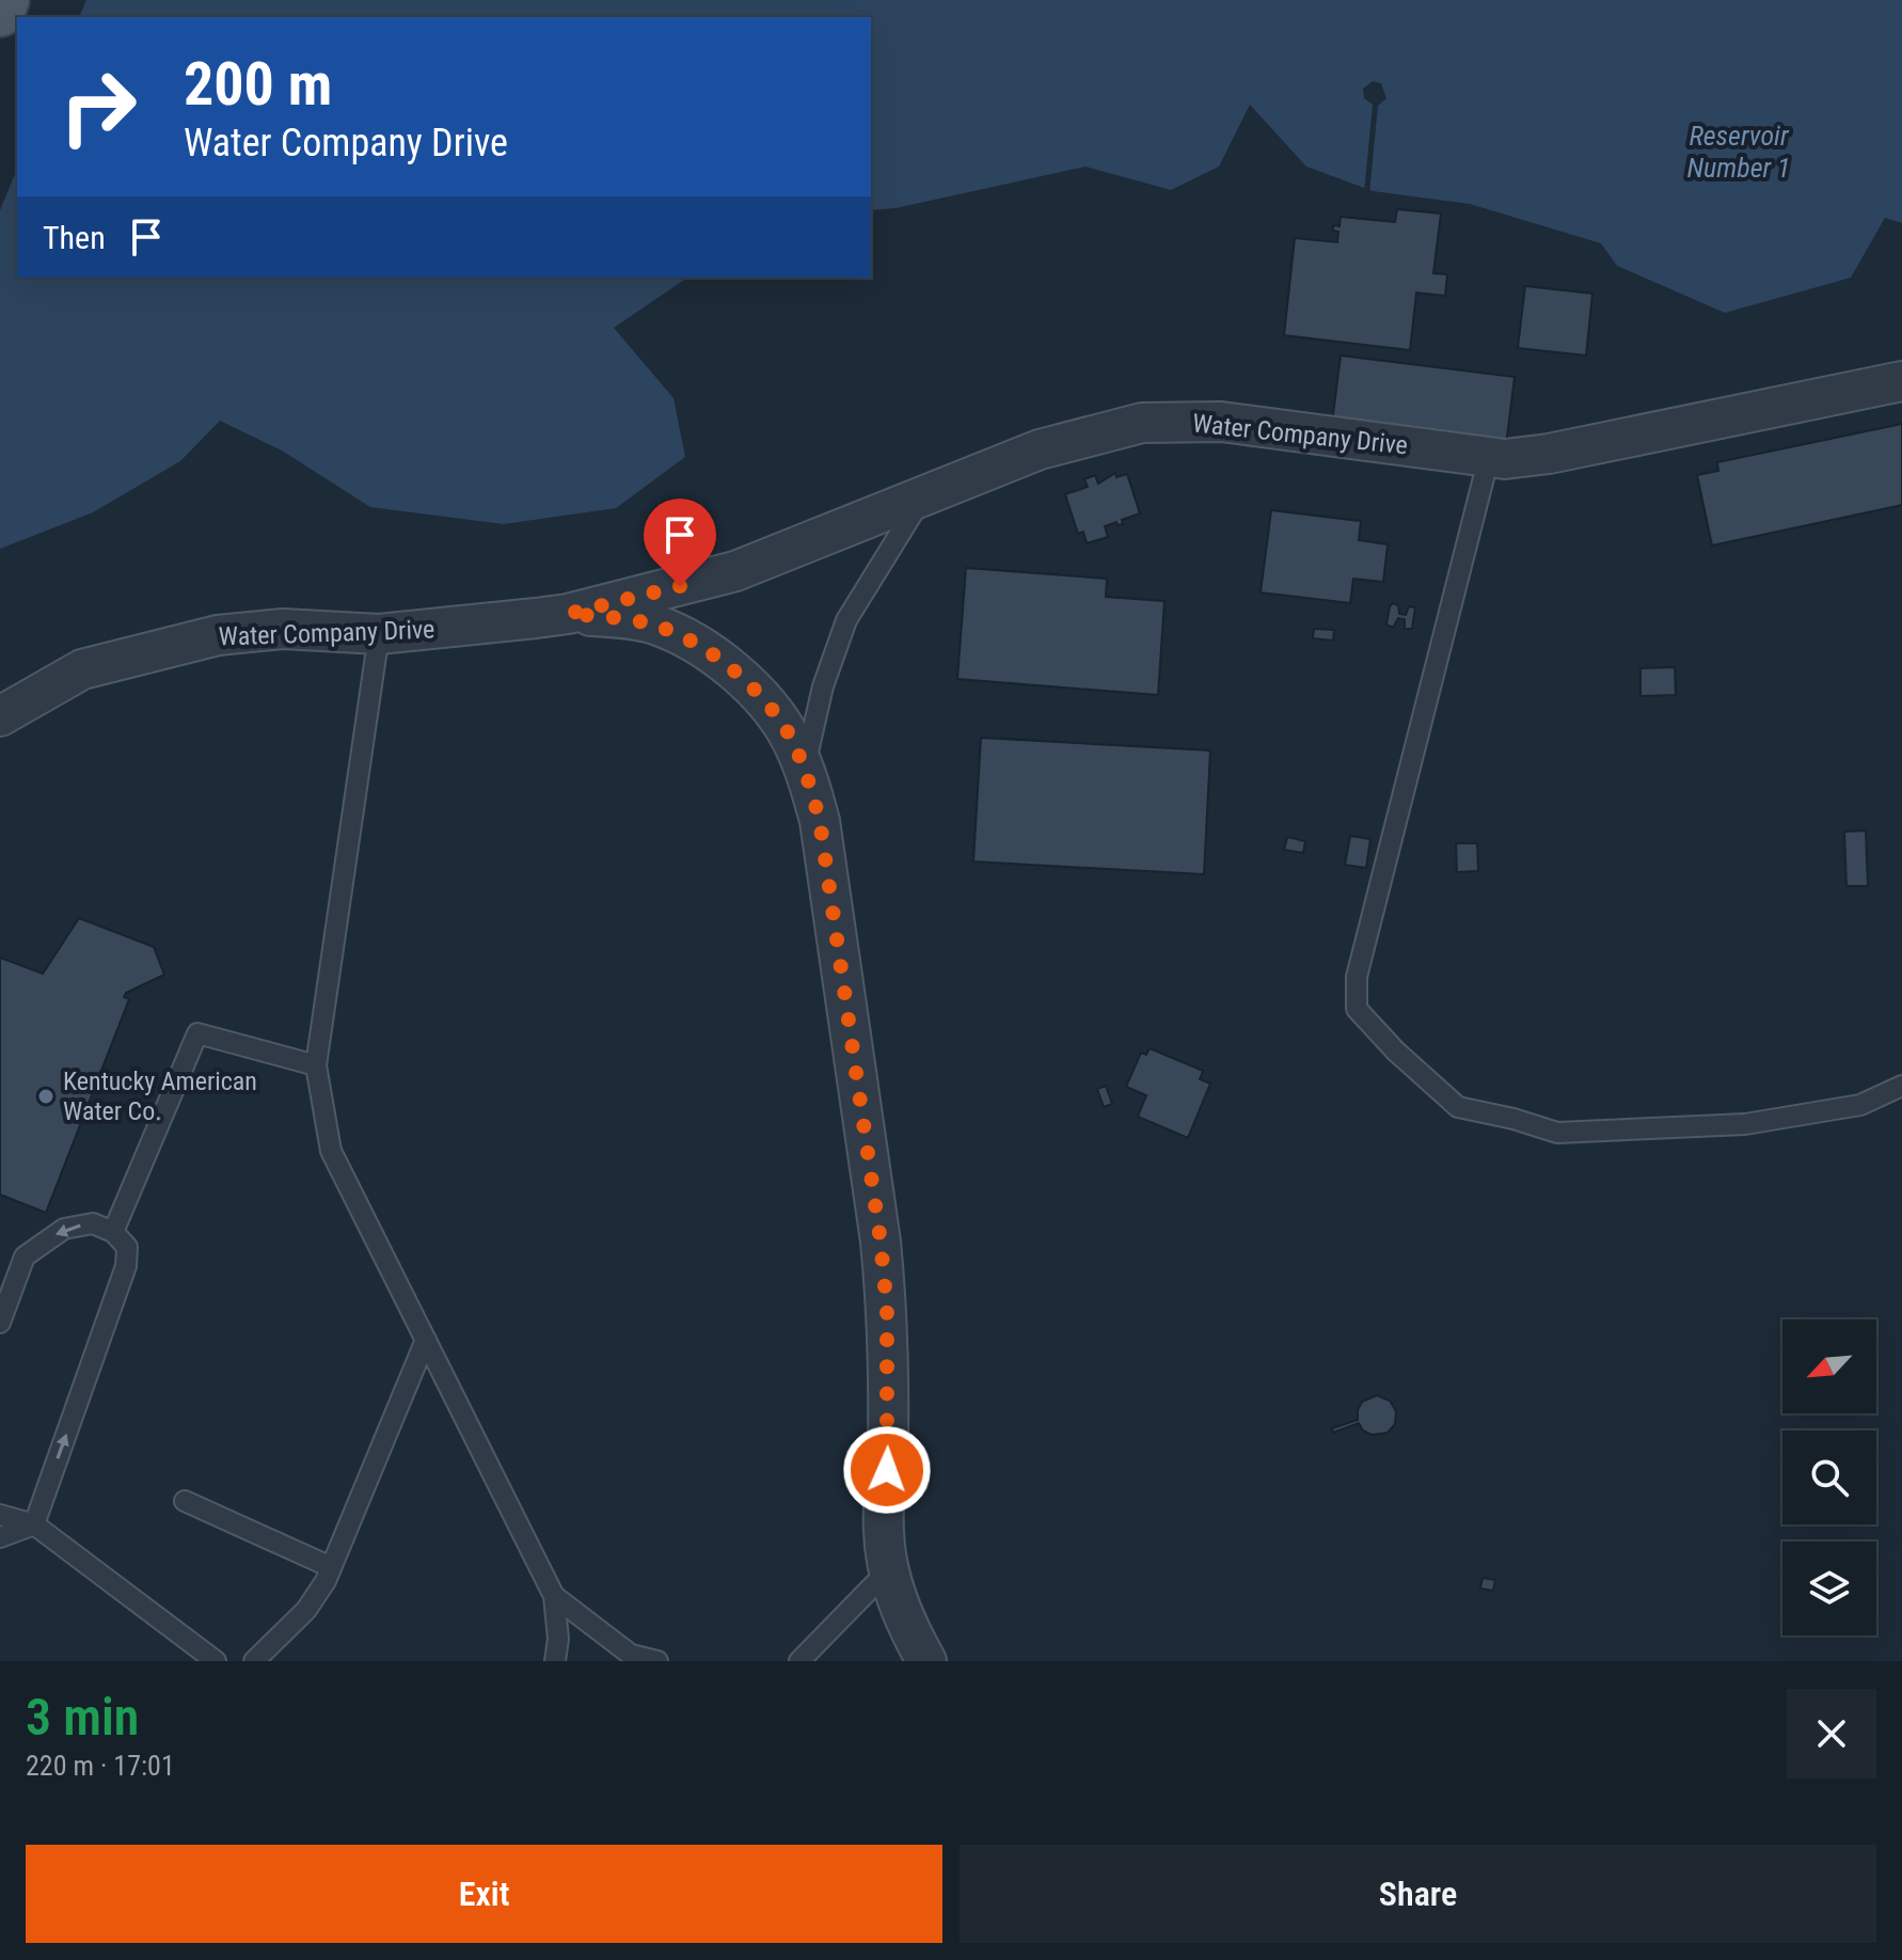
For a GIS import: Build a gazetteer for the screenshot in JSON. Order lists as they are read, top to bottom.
{
  "streets": {
    "street": ["Water Company Drive"]
  },
  "water": ["Reservoir Number 1"],
  "places": ["Kentucky American Water Co."],
  "north": "bottom left",
  "page": {
    "turn": ["200 m", "Water Company Drive"],
    "then": "Then",
    "heading": ["3 min", "220 m · 17:01"],
    "buttons": ["Exit", "Share"]
  }
}
